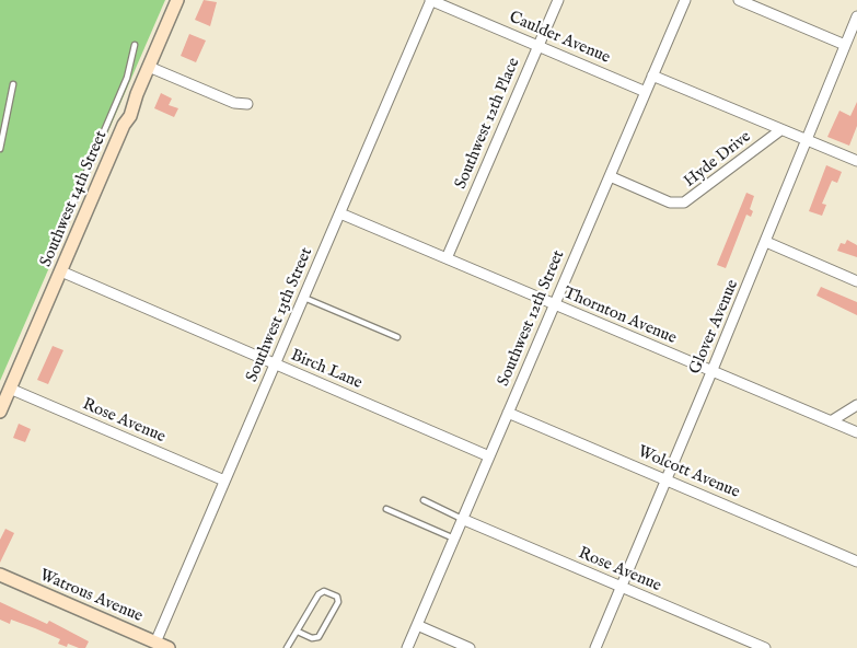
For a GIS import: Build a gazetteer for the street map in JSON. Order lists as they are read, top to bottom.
{
  "streets": {
    "street": [
      "Caulder Avenue",
      "Southwest 12th Place",
      "Hyde Drive",
      "Southwest 14th Street",
      "Southwest 13th Street",
      "Thornton Avenue",
      "Southwest 12th Street",
      "Glover Avenue",
      "Birch Lane",
      "Rose Avenue",
      "Wolcott Avenue",
      "Watrous Avenue"
    ]
  },
  "crossings": [
    ["Caulder Avenue", "Southwest 12th Place"],
    ["Caulder Avenue", "Southwest 13th Street"],
    ["Caulder Avenue", "Southwest 12th Street"],
    ["Southwest 12th Place", "Thornton Avenue"],
    ["Hyde Drive", "Southwest 12th Street"],
    ["Southwest 14th Street", "Birch Lane"],
    ["Southwest 14th Street", "Rose Avenue"],
    ["Southwest 13th Street", "Thornton Avenue"],
    ["Southwest 13th Street", "Birch Lane"],
    ["Southwest 13th Street", "Rose Avenue"],
    ["Southwest 13th Street", "Watrous Avenue"],
    ["Thornton Avenue", "Southwest 12th Street"],
    ["Thornton Avenue", "Glover Avenue"],
    ["Southwest 12th Street", "Birch Lane"],
    ["Southwest 12th Street", "Rose Avenue"],
    ["Southwest 12th Street", "Wolcott Avenue"],
    ["Glover Avenue", "Rose Avenue"],
    ["Glover Avenue", "Wolcott Avenue"]
  ]
}
